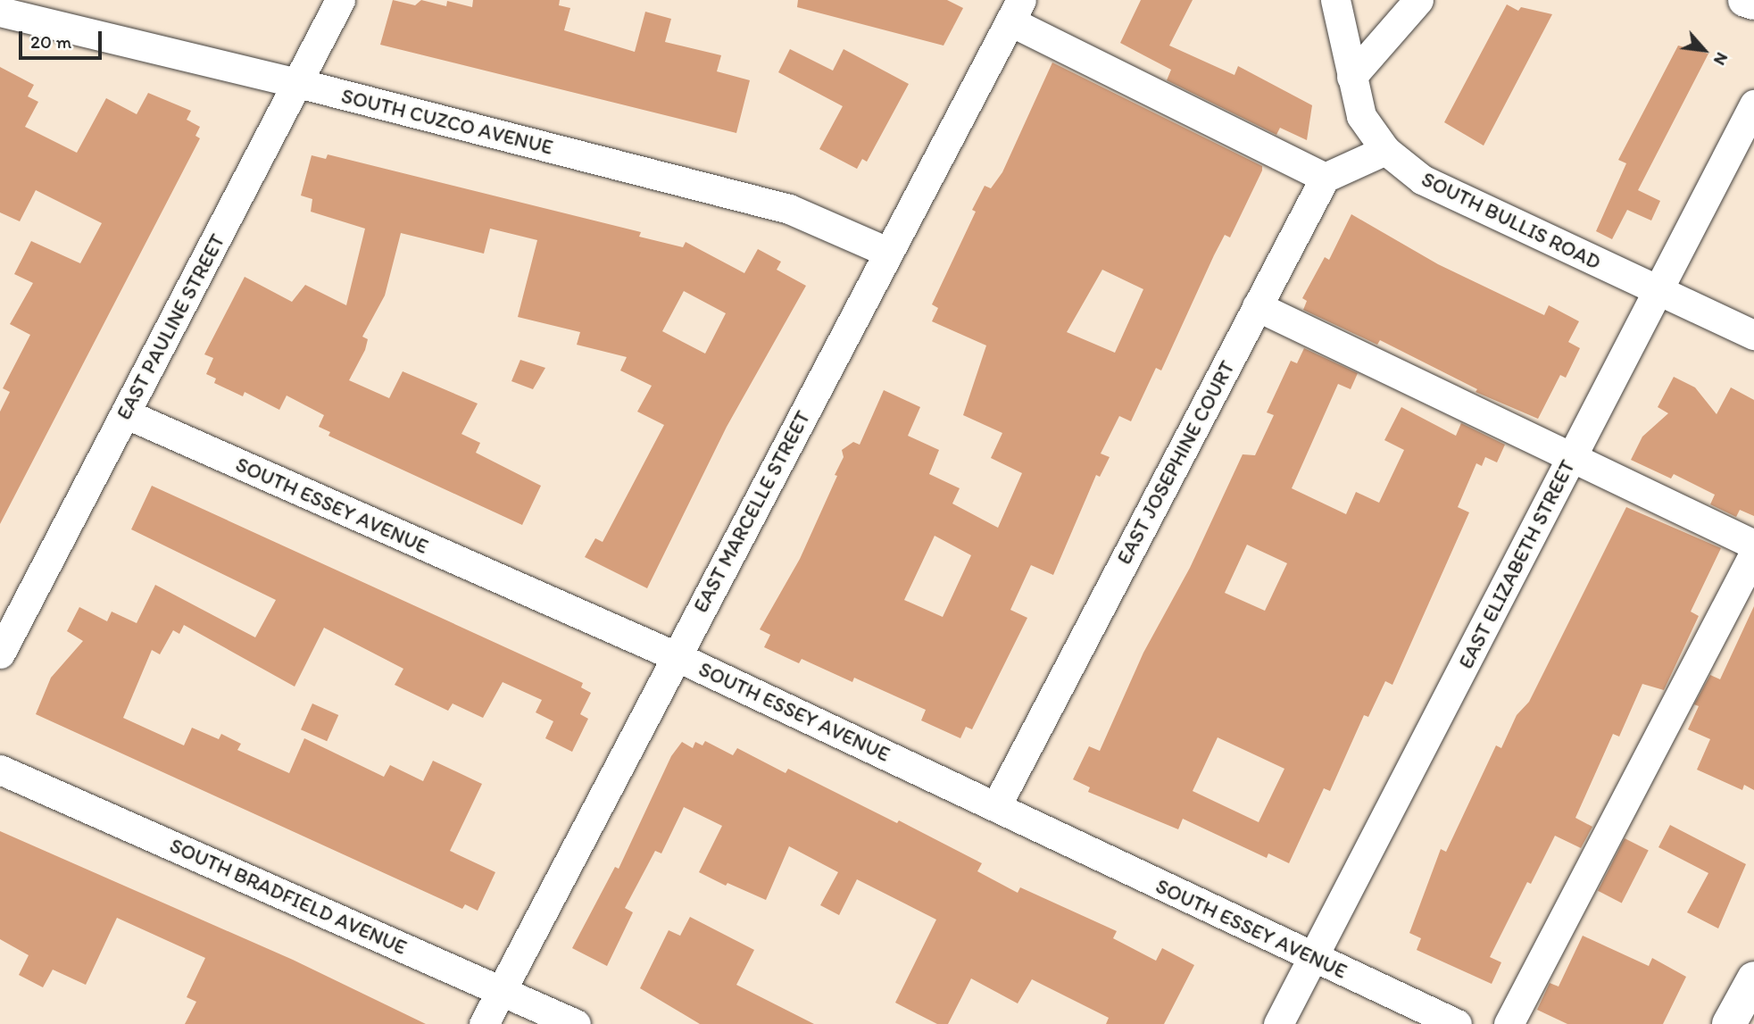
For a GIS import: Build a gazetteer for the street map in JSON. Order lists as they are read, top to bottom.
{
  "streets": {
    "street": [
      "SOUTH CUZCO AVENUE",
      "SOUTH BULLIS ROAD",
      "EAST PAULINE STREET",
      "EAST JOSEPHINE COURT",
      "SOUTH ESSEY AVENUE",
      "EAST MARCELLE STREET",
      "EAST ELIZABETH STREET",
      "SOUTH BRADFIELD AVENUE"
    ]
  },
  "crossings": [
    ["SOUTH CUZCO AVENUE", "EAST PAULINE STREET"],
    ["SOUTH CUZCO AVENUE", "EAST MARCELLE STREET"],
    ["SOUTH BULLIS ROAD", "EAST ELIZABETH STREET"],
    ["EAST PAULINE STREET", "SOUTH ESSEY AVENUE"],
    ["EAST JOSEPHINE COURT", "SOUTH ESSEY AVENUE"],
    ["SOUTH ESSEY AVENUE", "EAST MARCELLE STREET"],
    ["SOUTH ESSEY AVENUE", "EAST ELIZABETH STREET"],
    ["EAST MARCELLE STREET", "SOUTH BRADFIELD AVENUE"]
  ],
  "scale_bar": "20 m",
  "north": "bottom right"
}
